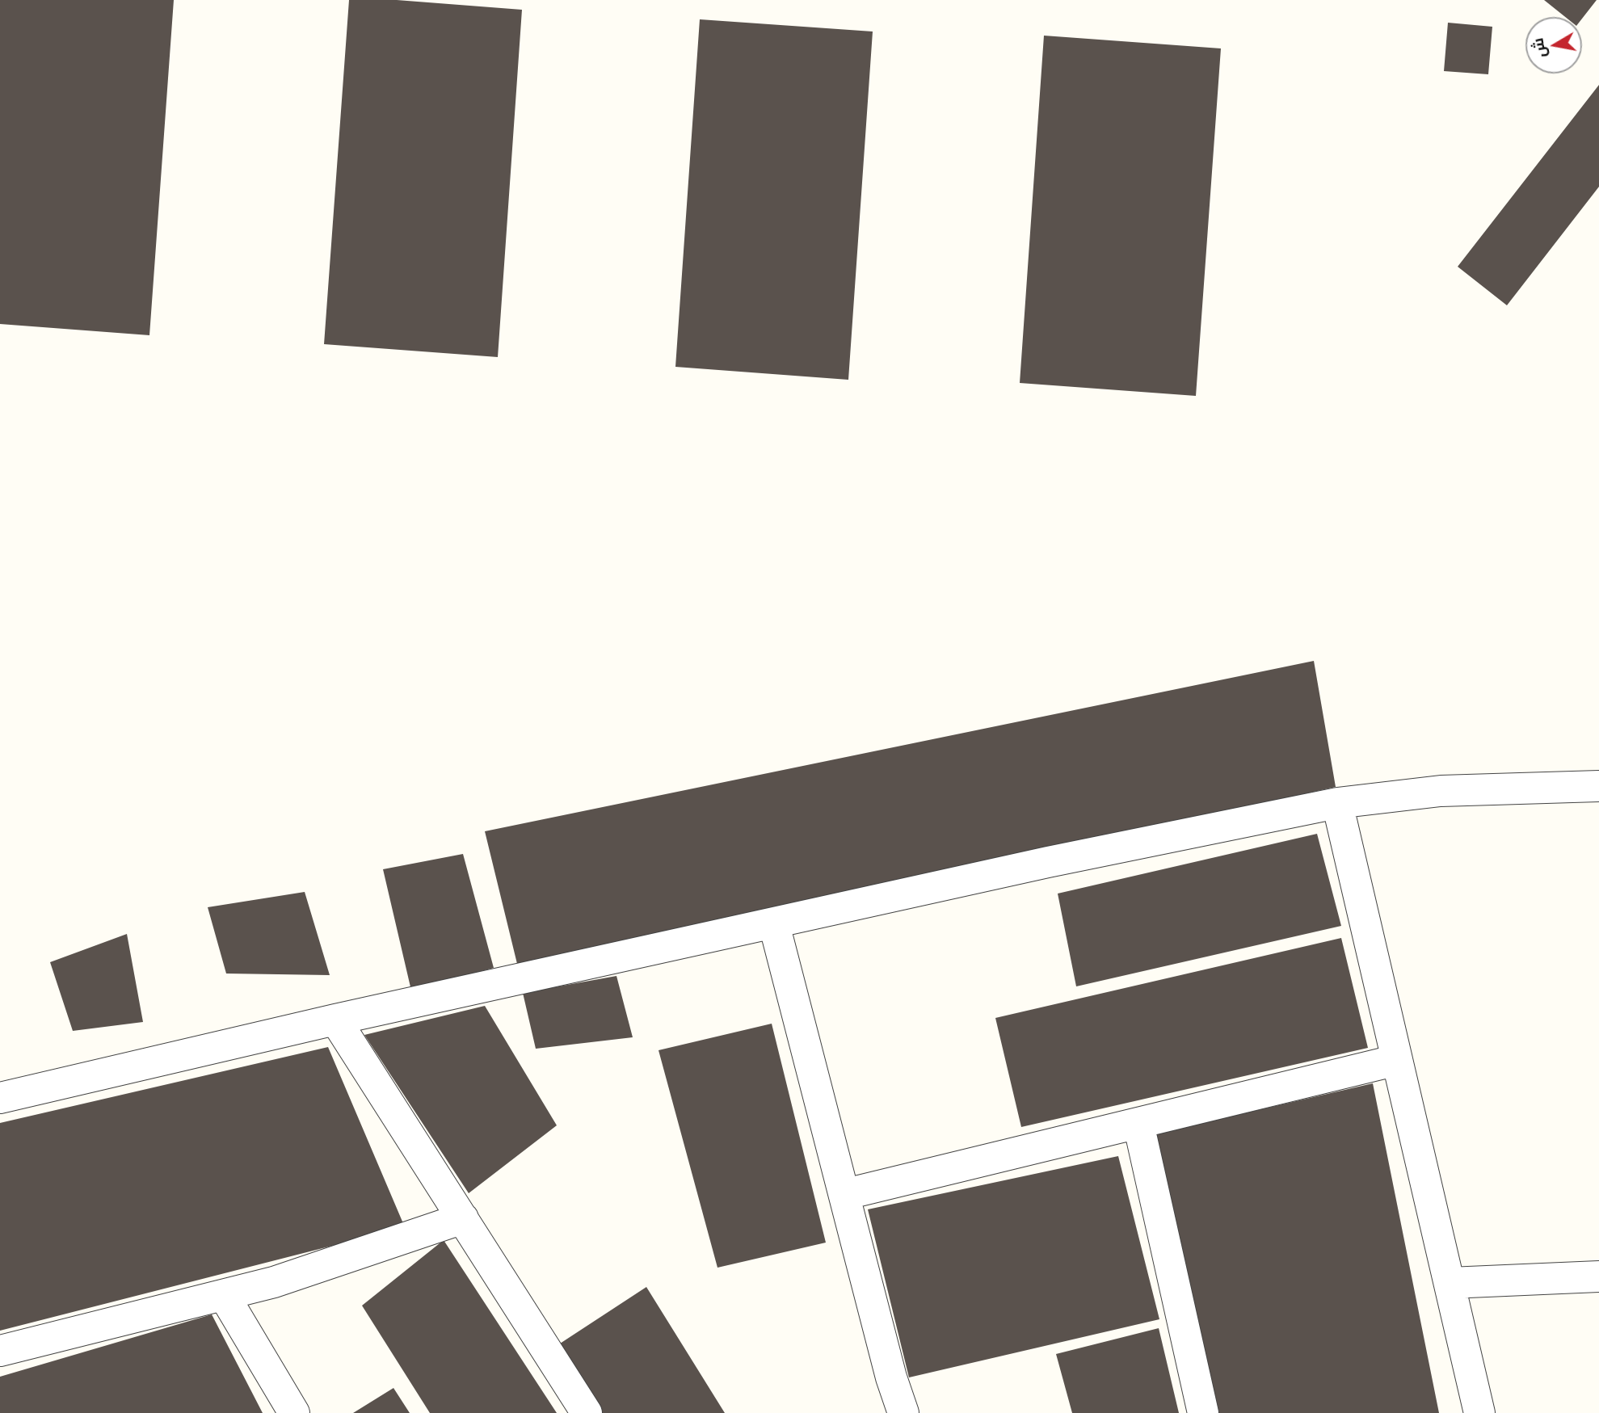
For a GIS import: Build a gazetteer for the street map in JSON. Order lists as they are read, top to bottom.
{
  "north": "left"
}
